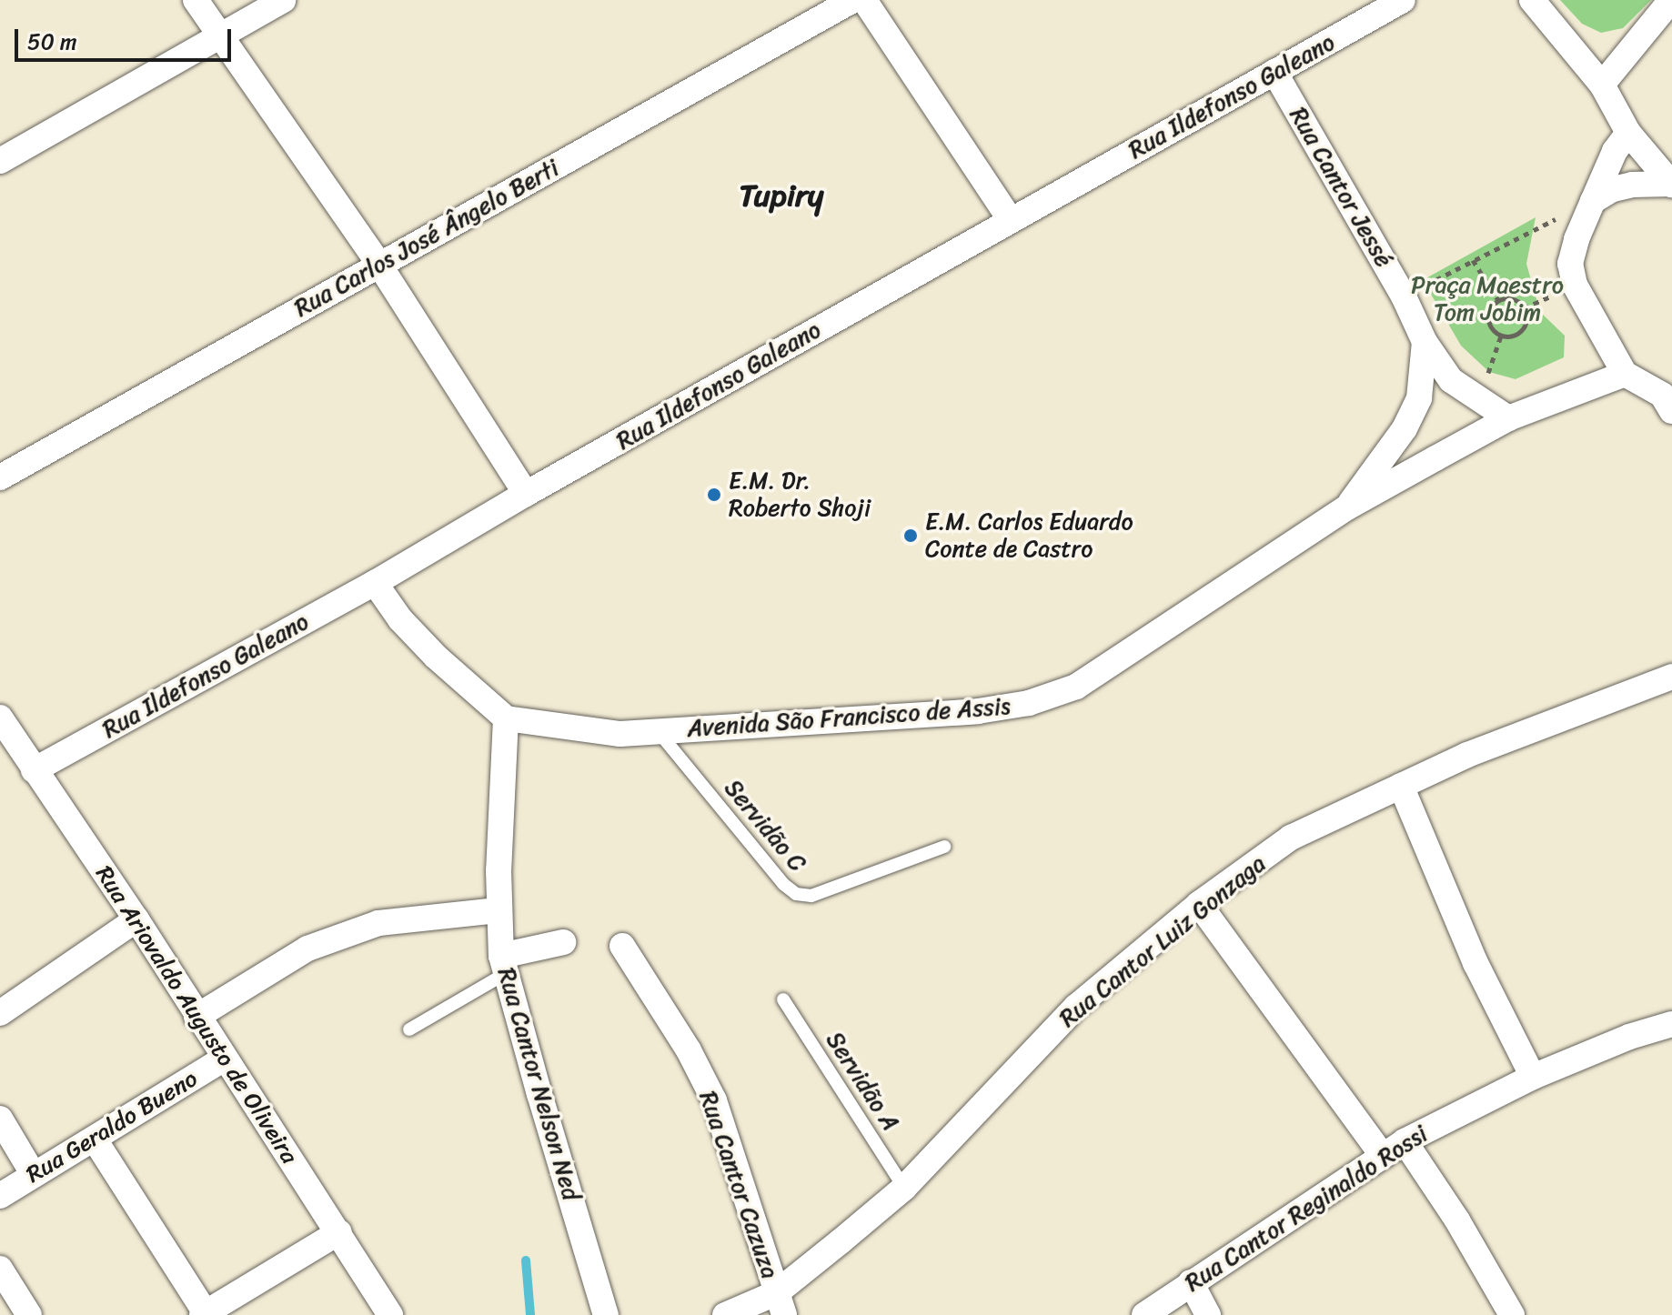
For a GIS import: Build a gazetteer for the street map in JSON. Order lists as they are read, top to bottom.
{
  "streets": {
    "street": [
      "Rua Ildefonso Galeano",
      "Rua Cantor Jessé",
      "Rua Carlos José Ângelo Berti",
      "Avenida São Francisco de Assis",
      "Rua Cantor Luiz Gonzaga",
      "Rua Ariovaldo Augusto de Oliveira",
      "Rua Cantor Nelson Ned",
      "Rua Geraldo Bueno",
      "Rua Cantor Cazuza",
      "Rua Cantor Reginaldo Rossi"
    ],
    "lane": ["Servidão C", "Servidão A"]
  },
  "crossings": [
    ["Rua Ildefonso Galeano", "Rua Cantor Jessé"],
    ["Rua Ildefonso Galeano", "Rua Ariovaldo Augusto de Oliveira"],
    ["Rua Cantor Jessé", "Avenida São Francisco de Assis"],
    ["Avenida São Francisco de Assis", "Servidão C"],
    ["Avenida São Francisco de Assis", "Rua Cantor Nelson Ned"],
    ["Rua Cantor Luiz Gonzaga", "Servidão A"],
    ["Rua Cantor Luiz Gonzaga", "Rua Cantor Cazuza"],
    ["Rua Ariovaldo Augusto de Oliveira", "Rua Geraldo Bueno"]
  ],
  "districts": ["Tupiry"],
  "parks": ["Praça Maestro Tom Jobim"],
  "places": ["E.M. Dr. Roberto Shoji", "E.M. Carlos Eduardo Conte de Castro"],
  "scale_bar": "50 m"
}
